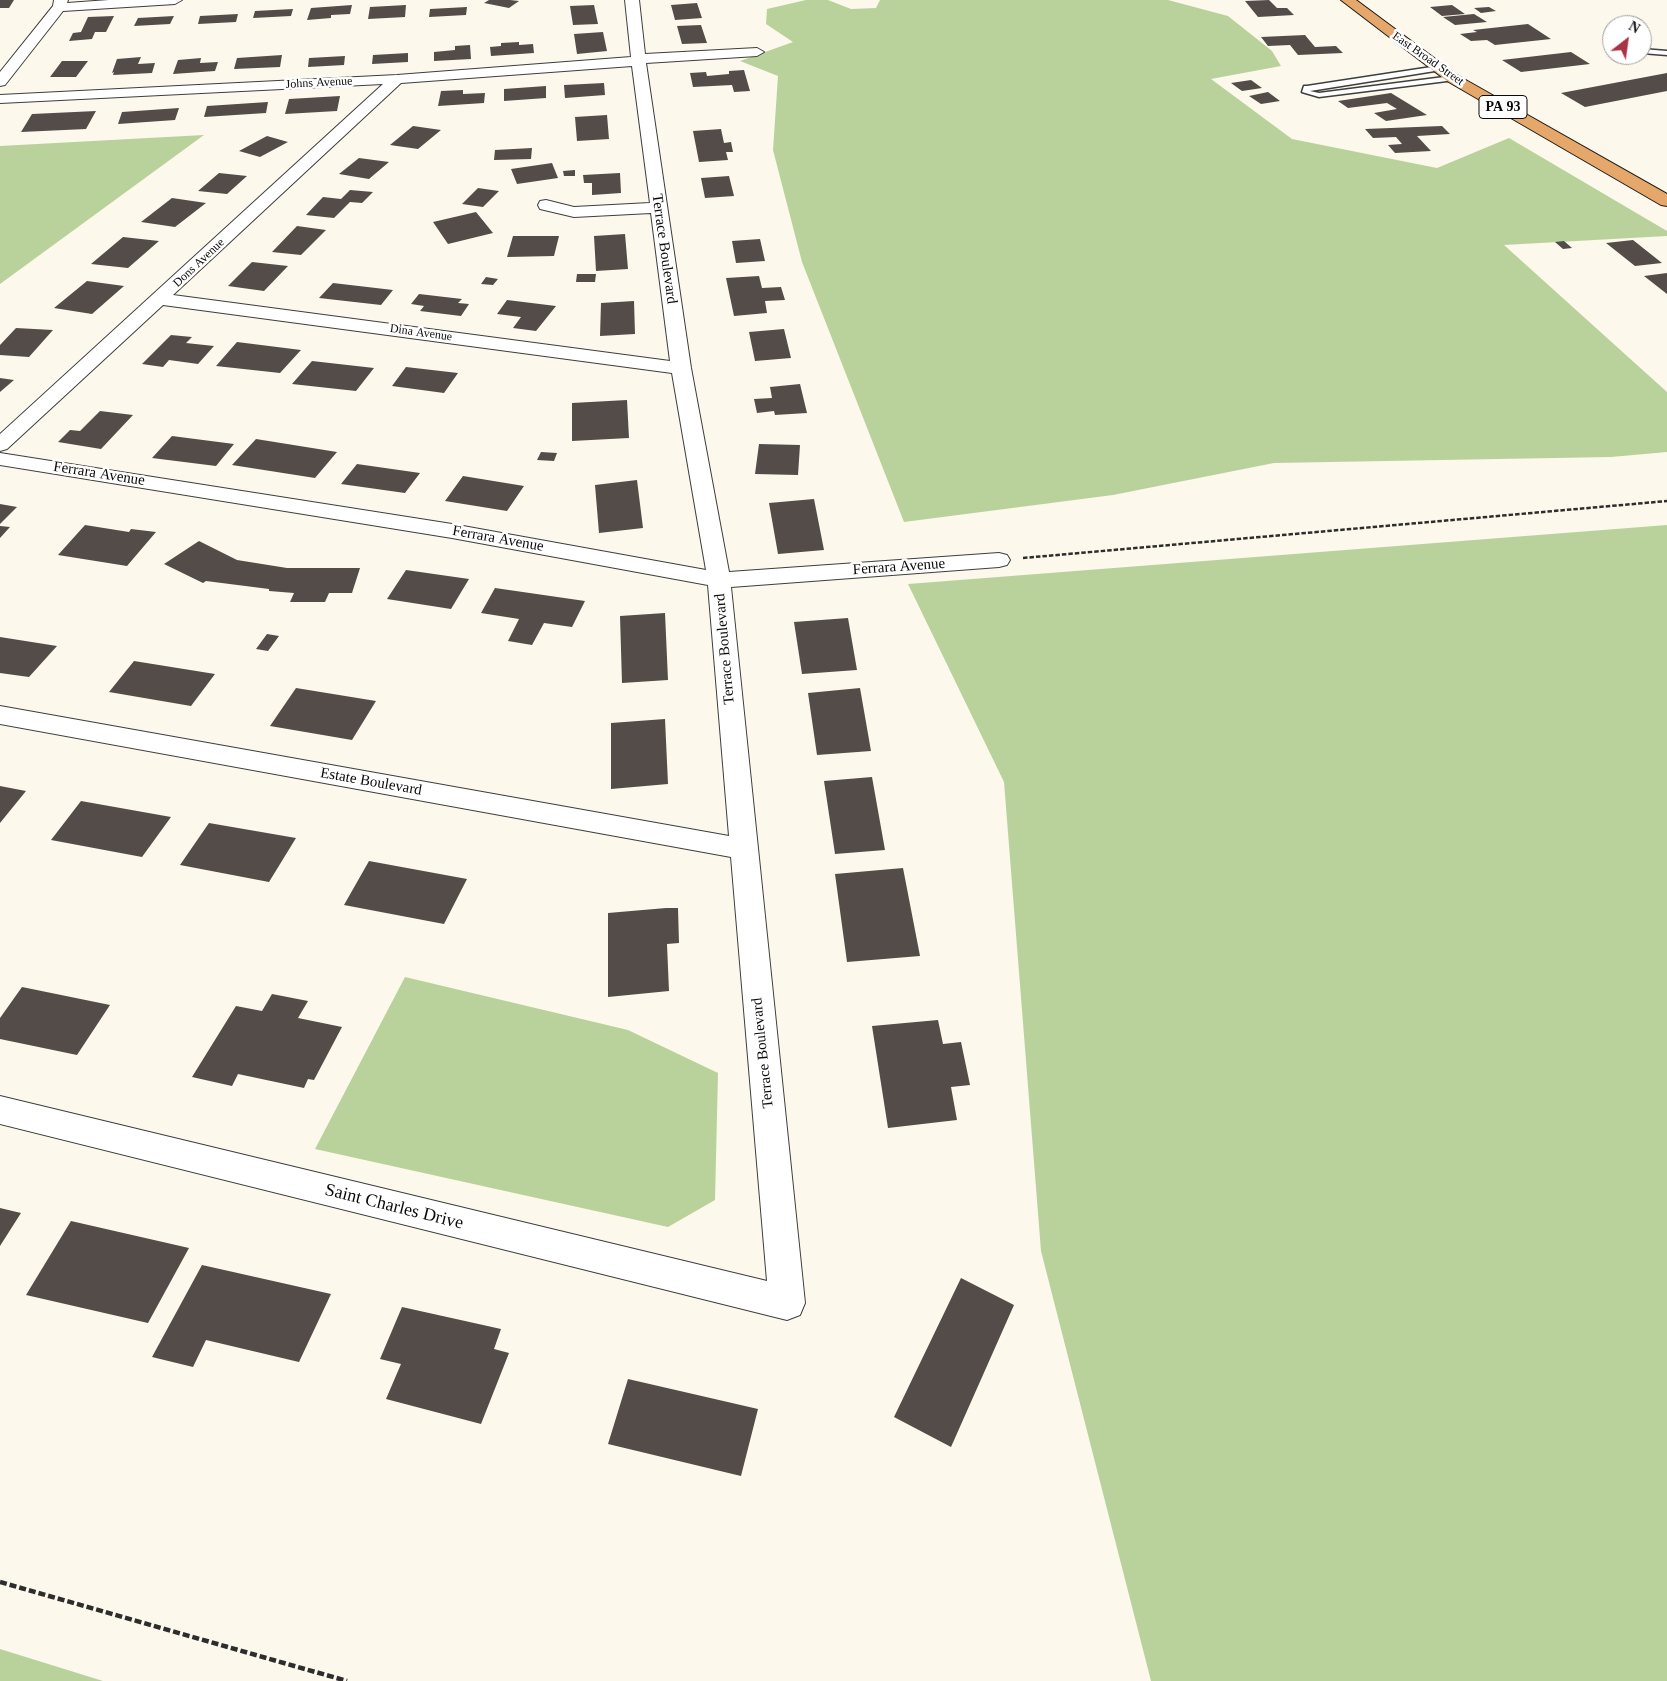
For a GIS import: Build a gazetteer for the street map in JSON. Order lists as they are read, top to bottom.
{
  "streets": {
    "highway": ["East Broad Street", "PA 93"],
    "street": [
      "Johns Avenue",
      "Terrace Boulevard",
      "Dons Avenue",
      "Dina Avenue",
      "Ferrara Avenue",
      "Estate Boulevard",
      "Saint Charles Drive"
    ]
  },
  "crossings": [
    ["Johns Avenue", "Terrace Boulevard"],
    ["Johns Avenue", "Dons Avenue"],
    ["Terrace Boulevard", "Dina Avenue"],
    ["Terrace Boulevard", "Ferrara Avenue"],
    ["Terrace Boulevard", "Estate Boulevard"],
    ["Terrace Boulevard", "Saint Charles Drive"],
    ["Dons Avenue", "Dina Avenue"]
  ],
  "north": "top right"
}
